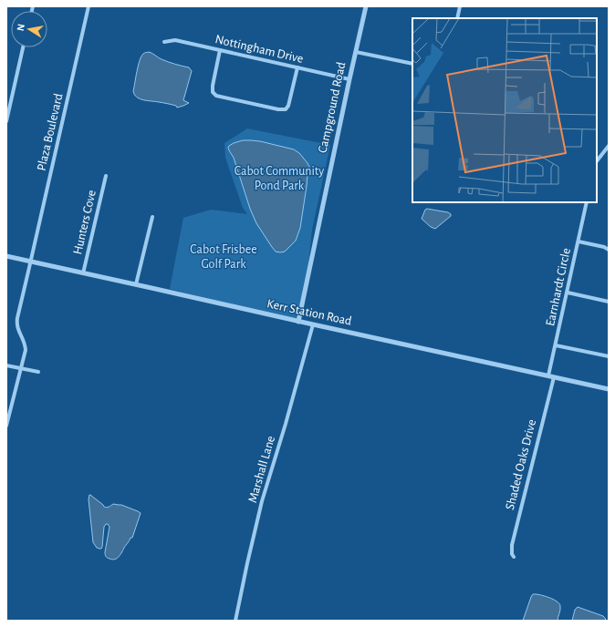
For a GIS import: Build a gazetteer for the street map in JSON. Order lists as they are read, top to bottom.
{
  "streets": {
    "street": [
      "Nottingham Drive",
      "Campground Road",
      "Plaza Boulevard",
      "Hunters Cove",
      "Earnhardt Circle",
      "Kerr Station Road",
      "Shaded Oaks Drive",
      "Marshall Lane"
    ]
  },
  "crossings": [
    ["Nottingham Drive", "Campground Road"],
    ["Campground Road", "Kerr Station Road"],
    ["Plaza Boulevard", "Kerr Station Road"],
    ["Hunters Cove", "Kerr Station Road"],
    ["Earnhardt Circle", "Kerr Station Road"],
    ["Kerr Station Road", "Shaded Oaks Drive"],
    ["Kerr Station Road", "Marshall Lane"]
  ],
  "parks": ["Cabot Community Pond Park", "Cabot Frisbee Golf Park"],
  "north": "left"
}
